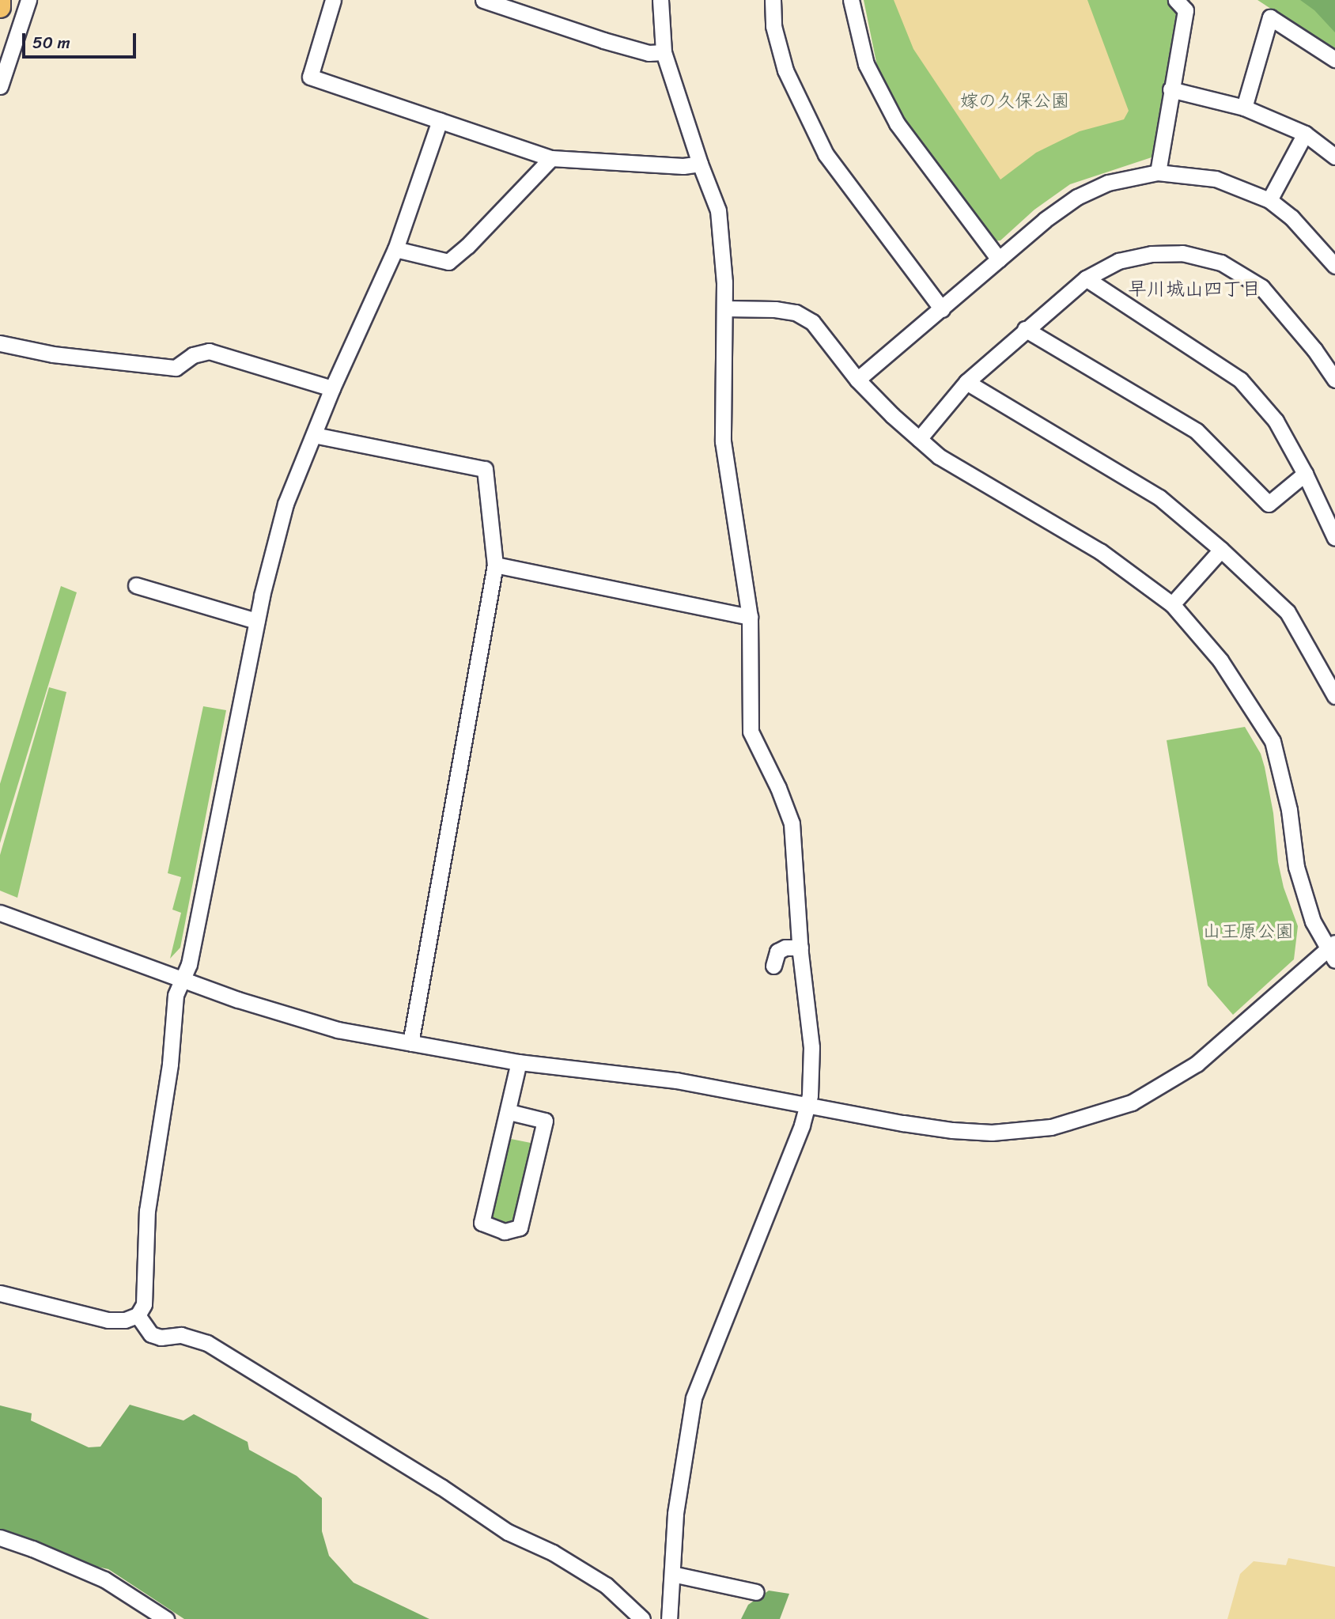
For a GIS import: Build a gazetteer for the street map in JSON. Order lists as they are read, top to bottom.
{
  "districts": ["早川城山四丁目"],
  "parks": ["嫁の久保公園", "山王原公園"],
  "scale_bar": "50 m"
}
